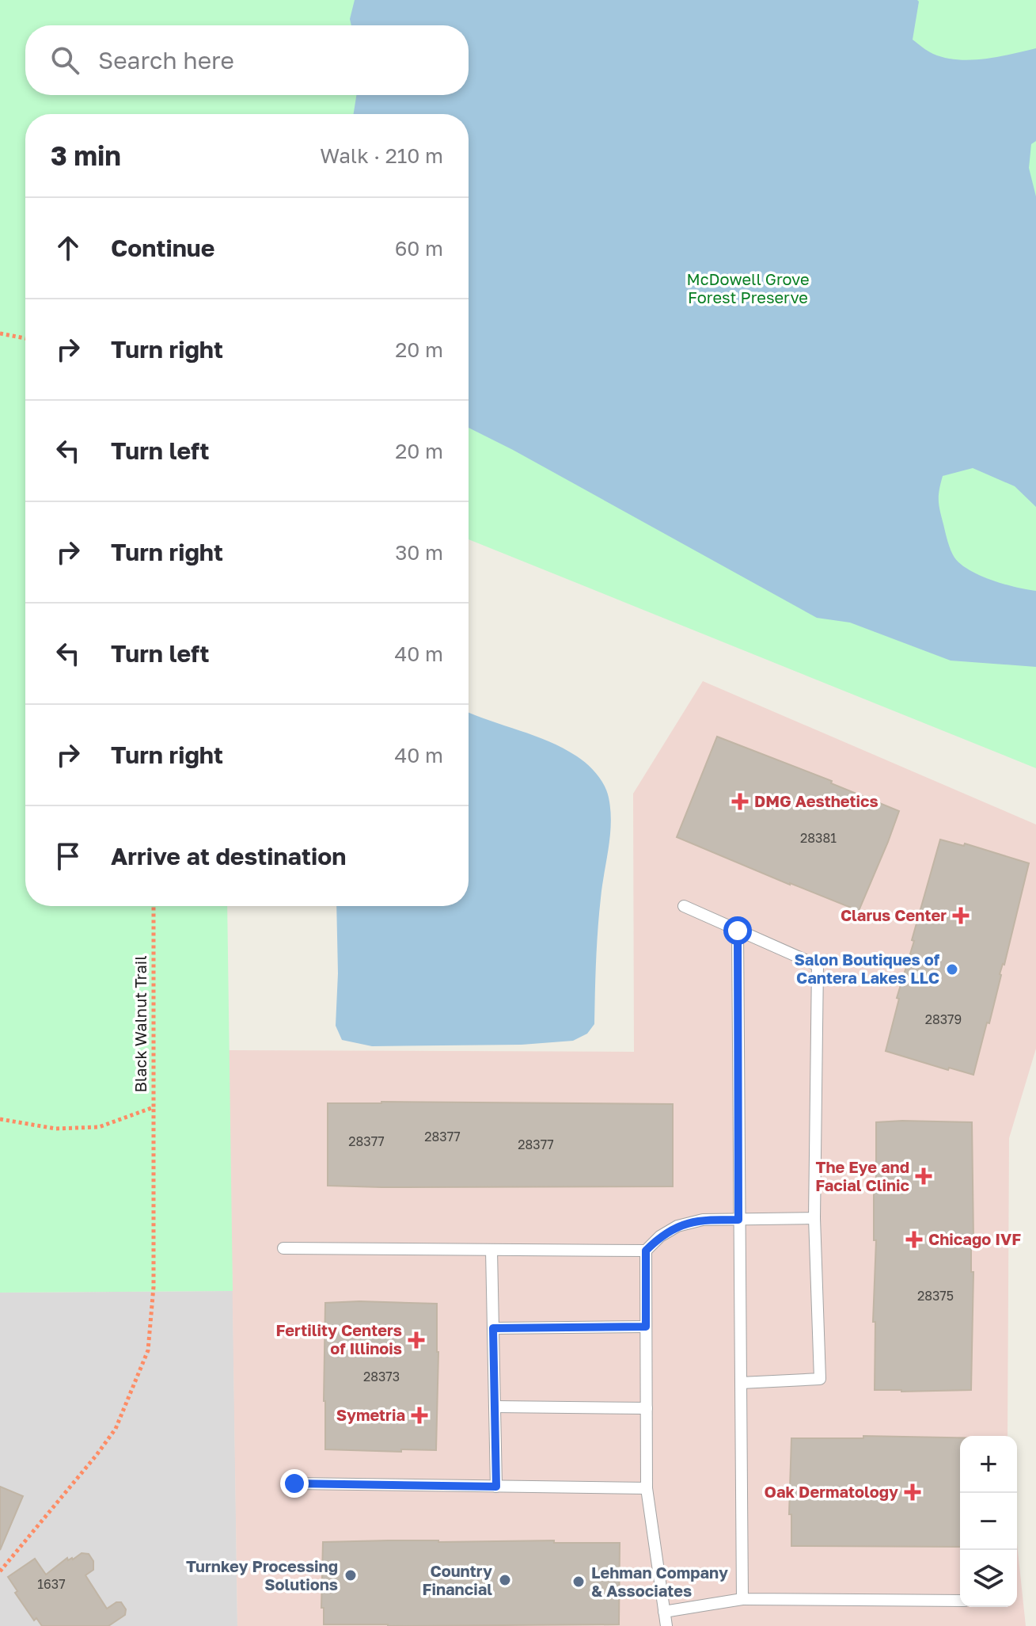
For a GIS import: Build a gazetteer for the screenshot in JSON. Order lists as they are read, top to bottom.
{
  "streets": {
    "path": ["Black Walnut Trail"]
  },
  "parks": ["McDowell Grove Forest Preserve"],
  "places": {
    "health": [
      "DMG Aesthetics",
      "Clarus Center",
      "The Eye and Facial Clinic",
      "Chicago IVF",
      "Fertility Centers of Illinois",
      "Symetria",
      "Oak Dermatology"
    ],
    "other": [
      "Salon Boutiques of Cantera Lakes LLC",
      "Turnkey Processing Solutions",
      "Country Financial",
      "Lehman Company & Associates"
    ]
  },
  "house_numbers": [
    "28381",
    "28379",
    "28377",
    "28377",
    "28377",
    "28375",
    "28373",
    "1637"
  ],
  "page": {
    "search": "Search here",
    "heading": ["3 min", "Walk · 210 m"],
    "list": [
      ["Continue", "60 m"],
      ["Turn right", "20 m"],
      ["Turn left", "20 m"],
      ["Turn right", "30 m"],
      ["Turn left", "40 m"],
      ["Turn right", "40 m"],
      "Arrive at destination"
    ],
    "map_buttons": ["+", "−"]
  }
}
